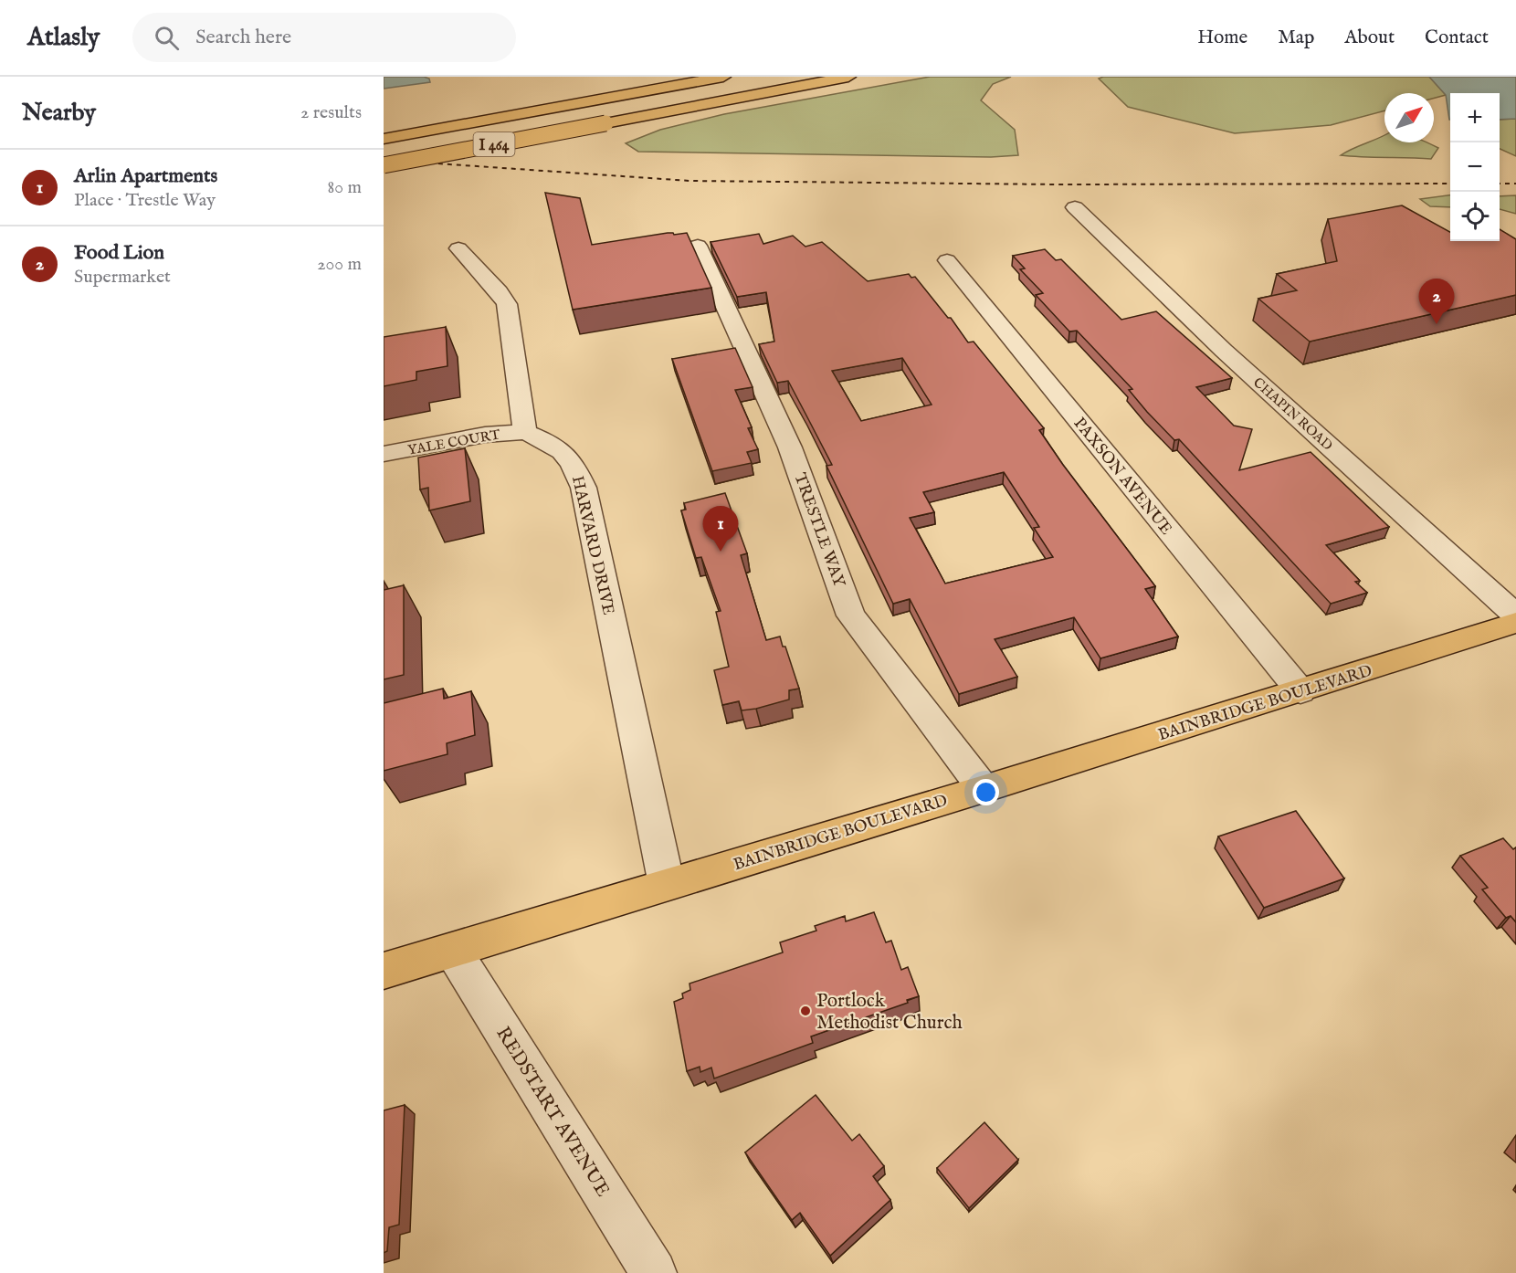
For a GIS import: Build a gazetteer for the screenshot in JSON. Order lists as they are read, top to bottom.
{
  "streets": {
    "main road": ["I 464", "BAINBRIDGE BOULEVARD"],
    "street": [
      "CHAPIN ROAD",
      "YALE COURT",
      "PAXSON AVENUE",
      "TRESTLE WAY",
      "HARVARD DRIVE",
      "REDSTART AVENUE"
    ]
  },
  "crossings": [
    ["YALE COURT", "HARVARD DRIVE"],
    ["PAXSON AVENUE", "BAINBRIDGE BOULEVARD"],
    ["TRESTLE WAY", "BAINBRIDGE BOULEVARD"],
    ["HARVARD DRIVE", "BAINBRIDGE BOULEVARD"],
    ["BAINBRIDGE BOULEVARD", "REDSTART AVENUE"]
  ],
  "places": ["Portlock Methodist Church"],
  "north": "top right",
  "page": {
    "header": "Atlasly",
    "search": "Search here",
    "nav": [
      "Home",
      "Map",
      "About",
      "Contact"
    ],
    "heading": ["Nearby", "2 results"],
    "map_buttons": ["+", "−"],
    "list": [
      {
        "mark": "1",
        "name": "Arlin Apartments",
        "note": "Place · Trestle Way",
        "value": "80 m"
      },
      {
        "mark": "2",
        "name": "Food Lion",
        "note": "Supermarket",
        "value": "200 m"
      }
    ],
    "pins": ["2", "1"]
  }
}
